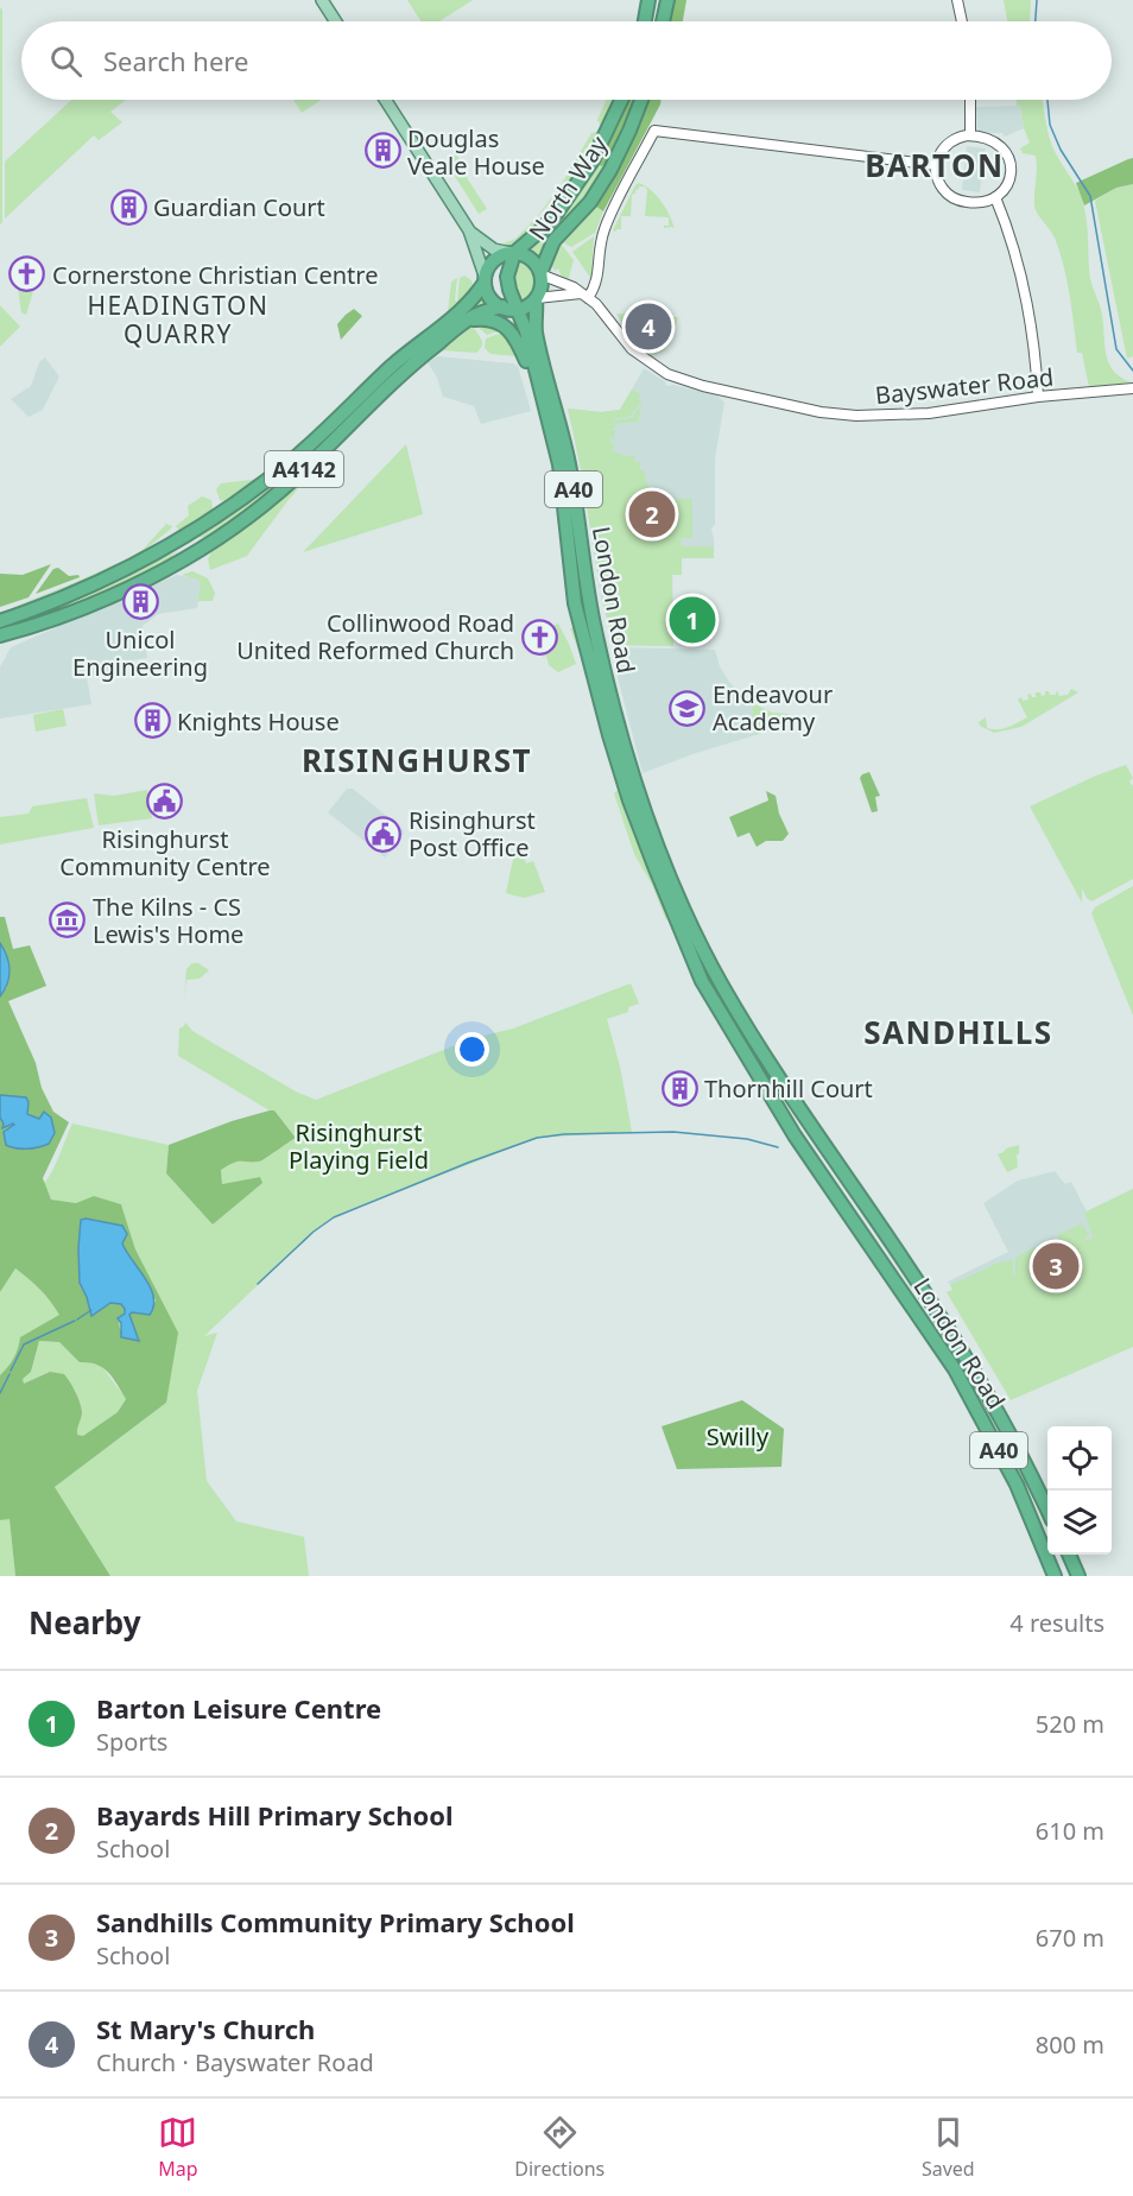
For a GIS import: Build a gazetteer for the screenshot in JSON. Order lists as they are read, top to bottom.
{
  "streets": {
    "highway": [
      "North Way",
      "A4142",
      "A40",
      "London Road"
    ],
    "street": ["Bayswater Road"]
  },
  "crossings": [
    ["North Way", "Bayswater Road"],
    ["North Way", "A4142"],
    ["North Way", "London Road"]
  ],
  "districts": [
    "BARTON",
    "HEADINGTON QUARRY",
    "RISINGHURST",
    "SANDHILLS"
  ],
  "parks": ["Risinghurst Playing Field", "Swilly"],
  "places": {
    "building": [
      "Douglas Veale House",
      "Guardian Court",
      "Unicol Engineering",
      "Knights House",
      "Thornhill Court"
    ],
    "church": ["Cornerstone Christian Centre", "Collinwood Road United Reformed Church"],
    "school or university": ["Endeavour Academy"],
    "public building": ["Risinghurst Community Centre", "Risinghurst Post Office"],
    "museum": ["The Kilns - CS Lewis's Home"]
  },
  "page": {
    "search": "Search here",
    "pins": [
      "4",
      "2",
      "1",
      "3"
    ],
    "heading": ["Nearby", "4 results"],
    "list": [
      {
        "mark": "1",
        "name": "Barton Leisure Centre",
        "note": "Sports",
        "value": "520 m"
      },
      {
        "mark": "2",
        "name": "Bayards Hill Primary School",
        "note": "School",
        "value": "610 m"
      },
      {
        "mark": "3",
        "name": "Sandhills Community Primary School",
        "note": "School",
        "value": "670 m"
      },
      {
        "mark": "4",
        "name": "St Mary's Church",
        "note": "Church · Bayswater Road",
        "value": "800 m"
      }
    ],
    "nav": ["Map", "Directions", "Saved"]
  }
}
